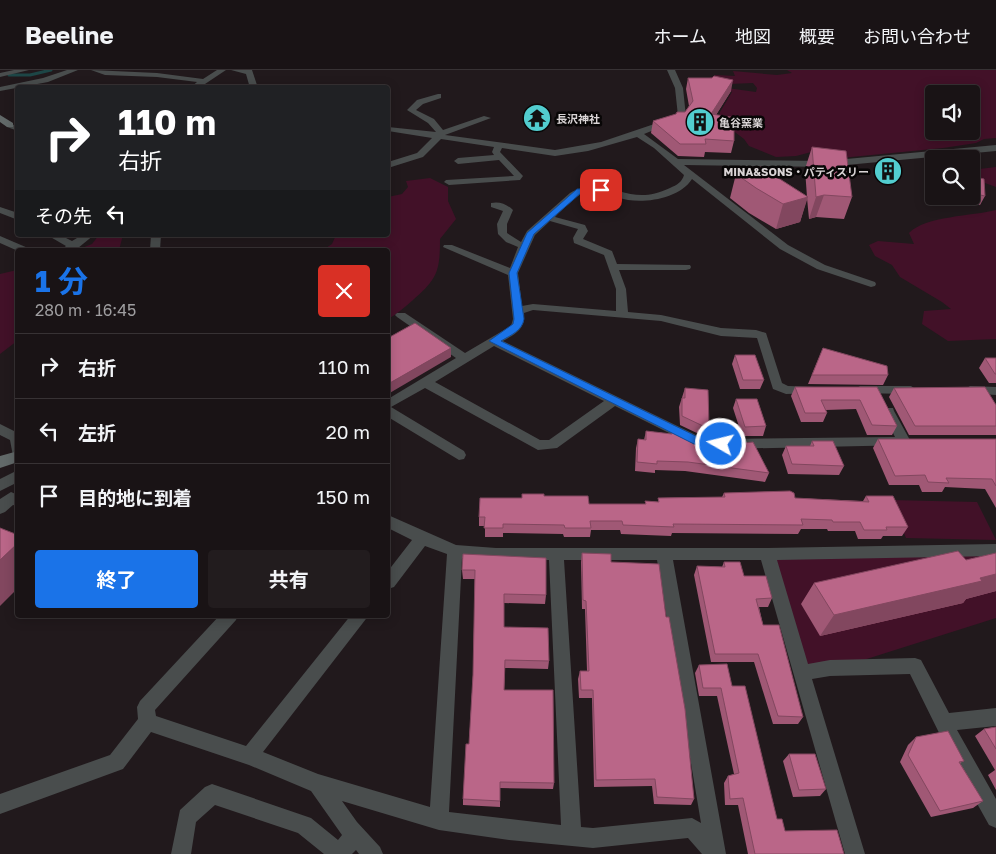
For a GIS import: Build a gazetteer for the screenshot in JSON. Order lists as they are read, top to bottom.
{
  "places": {
    "temple": ["長沢神社"],
    "building": ["亀谷窯業", "MINA&SONS・パティスリー"]
  },
  "page": {
    "header": "Beeline",
    "nav": [
      "ホーム",
      "地図",
      "概要",
      "お問い合わせ"
    ],
    "turn": ["110 m", "右折"],
    "then": "その先",
    "heading": ["1 分", "280 m · 16:45"],
    "list": [
      {
        "name": "右折",
        "value": "110 m"
      },
      {
        "name": "左折",
        "value": "20 m"
      },
      {
        "name": "目的地に到着",
        "value": "150 m"
      }
    ],
    "buttons": ["終了", "共有"]
  }
}
